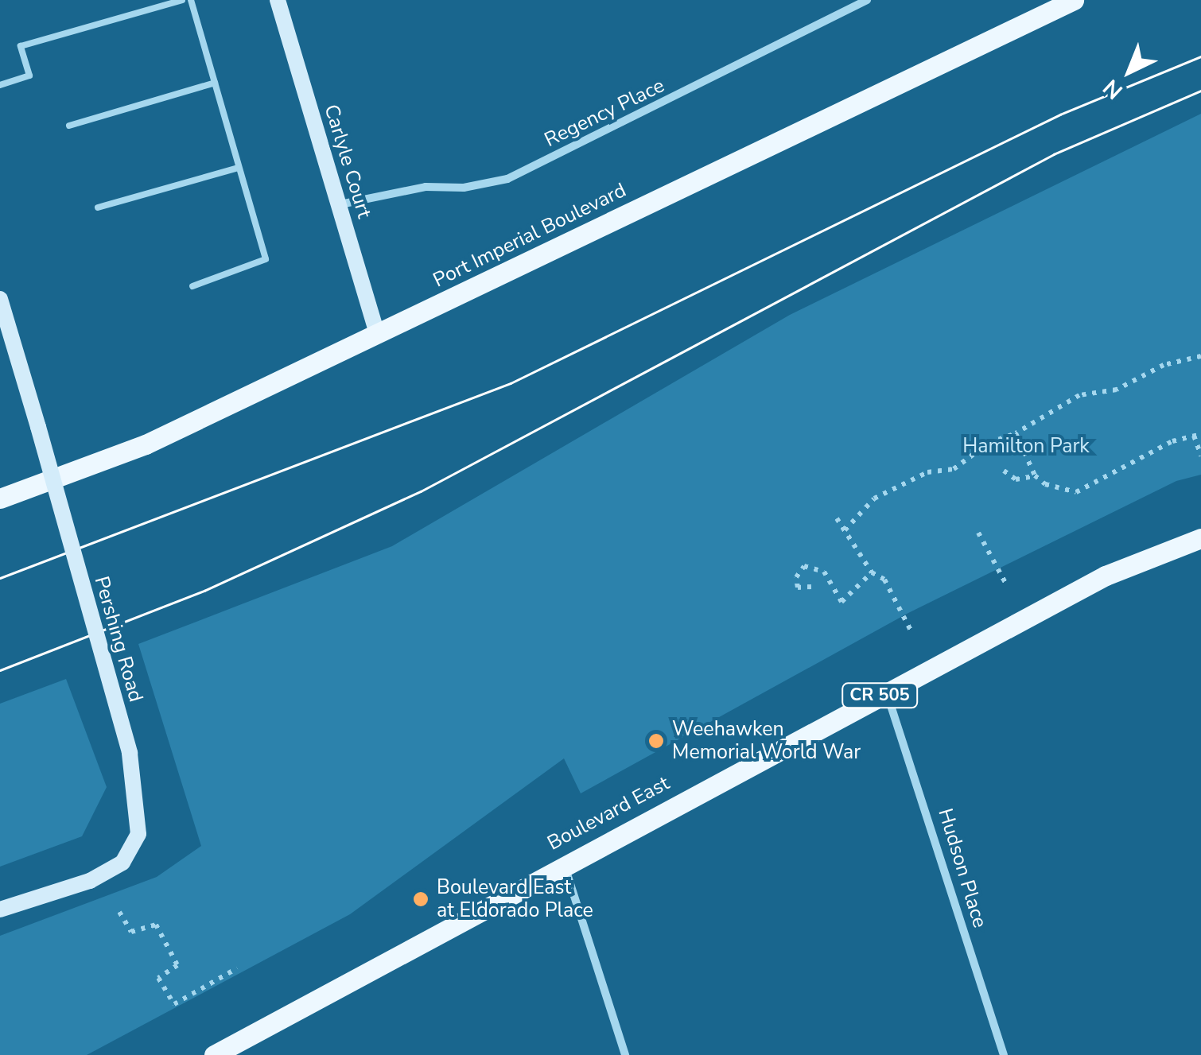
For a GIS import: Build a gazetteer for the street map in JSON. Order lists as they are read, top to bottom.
{
  "streets": {
    "main road": ["Port Imperial Boulevard", "CR 505", "Boulevard East"],
    "street": [
      "Regency Place",
      "Carlyle Court",
      "Pershing Road",
      "Hudson Place"
    ]
  },
  "crossings": [
    ["Regency Place", "Carlyle Court"],
    ["Carlyle Court", "Port Imperial Boulevard"],
    ["Boulevard East", "Hudson Place"]
  ],
  "parks": ["Hamilton Park"],
  "places": ["Weehawken Memorial World War", "Boulevard East at Eldorado Place"],
  "north": "bottom left"
}
